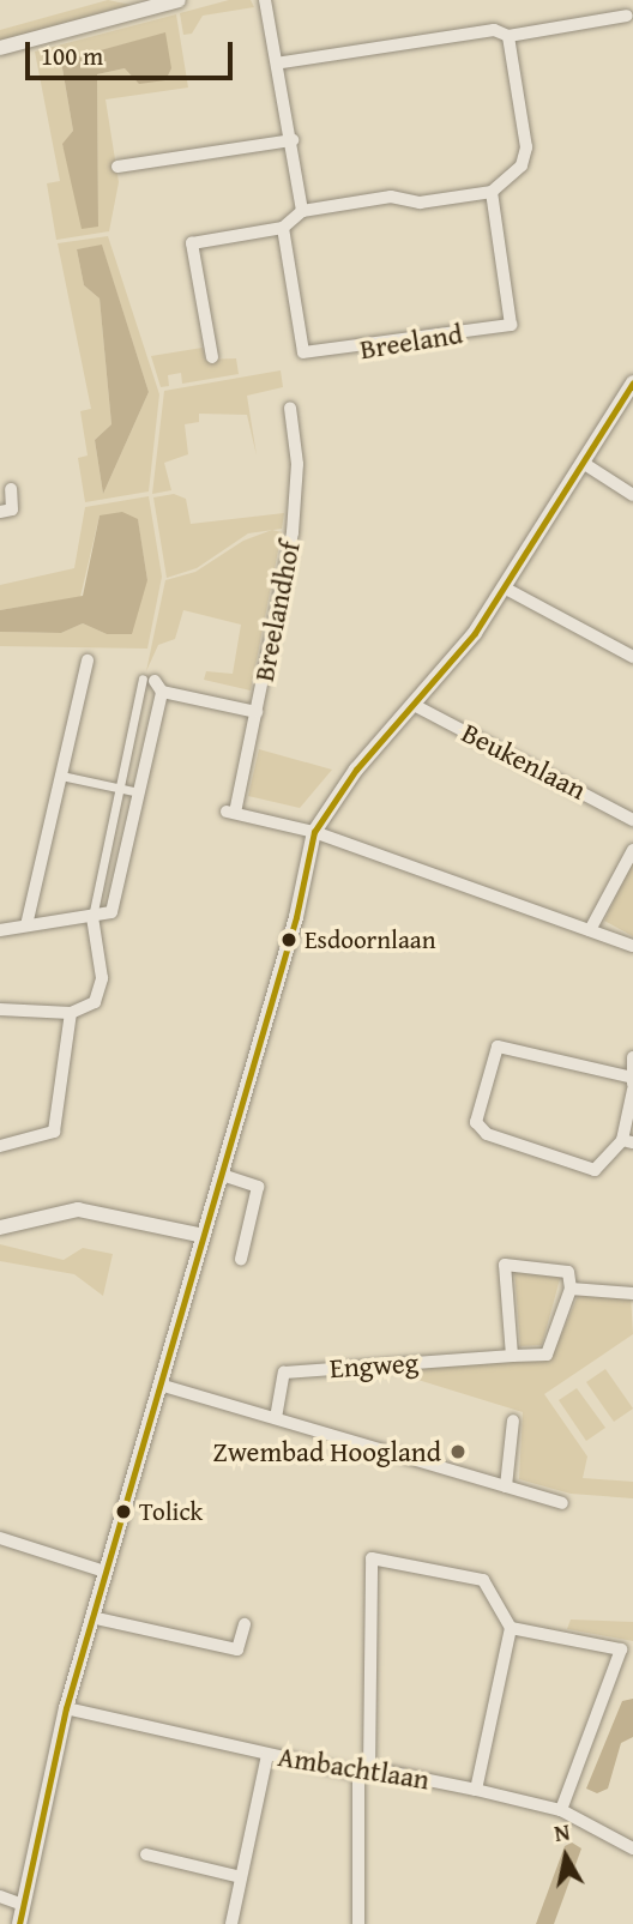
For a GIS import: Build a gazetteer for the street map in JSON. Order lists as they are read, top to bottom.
{
  "streets": {
    "street": [
      "Breeland",
      "Breelandhof",
      "Beukenlaan",
      "Engweg",
      "Ambachtlaan"
    ]
  },
  "places": ["Esdoornlaan", "Zwembad Hoogland", "Tolick"],
  "scale_bar": "100 m",
  "north": "top"
}
